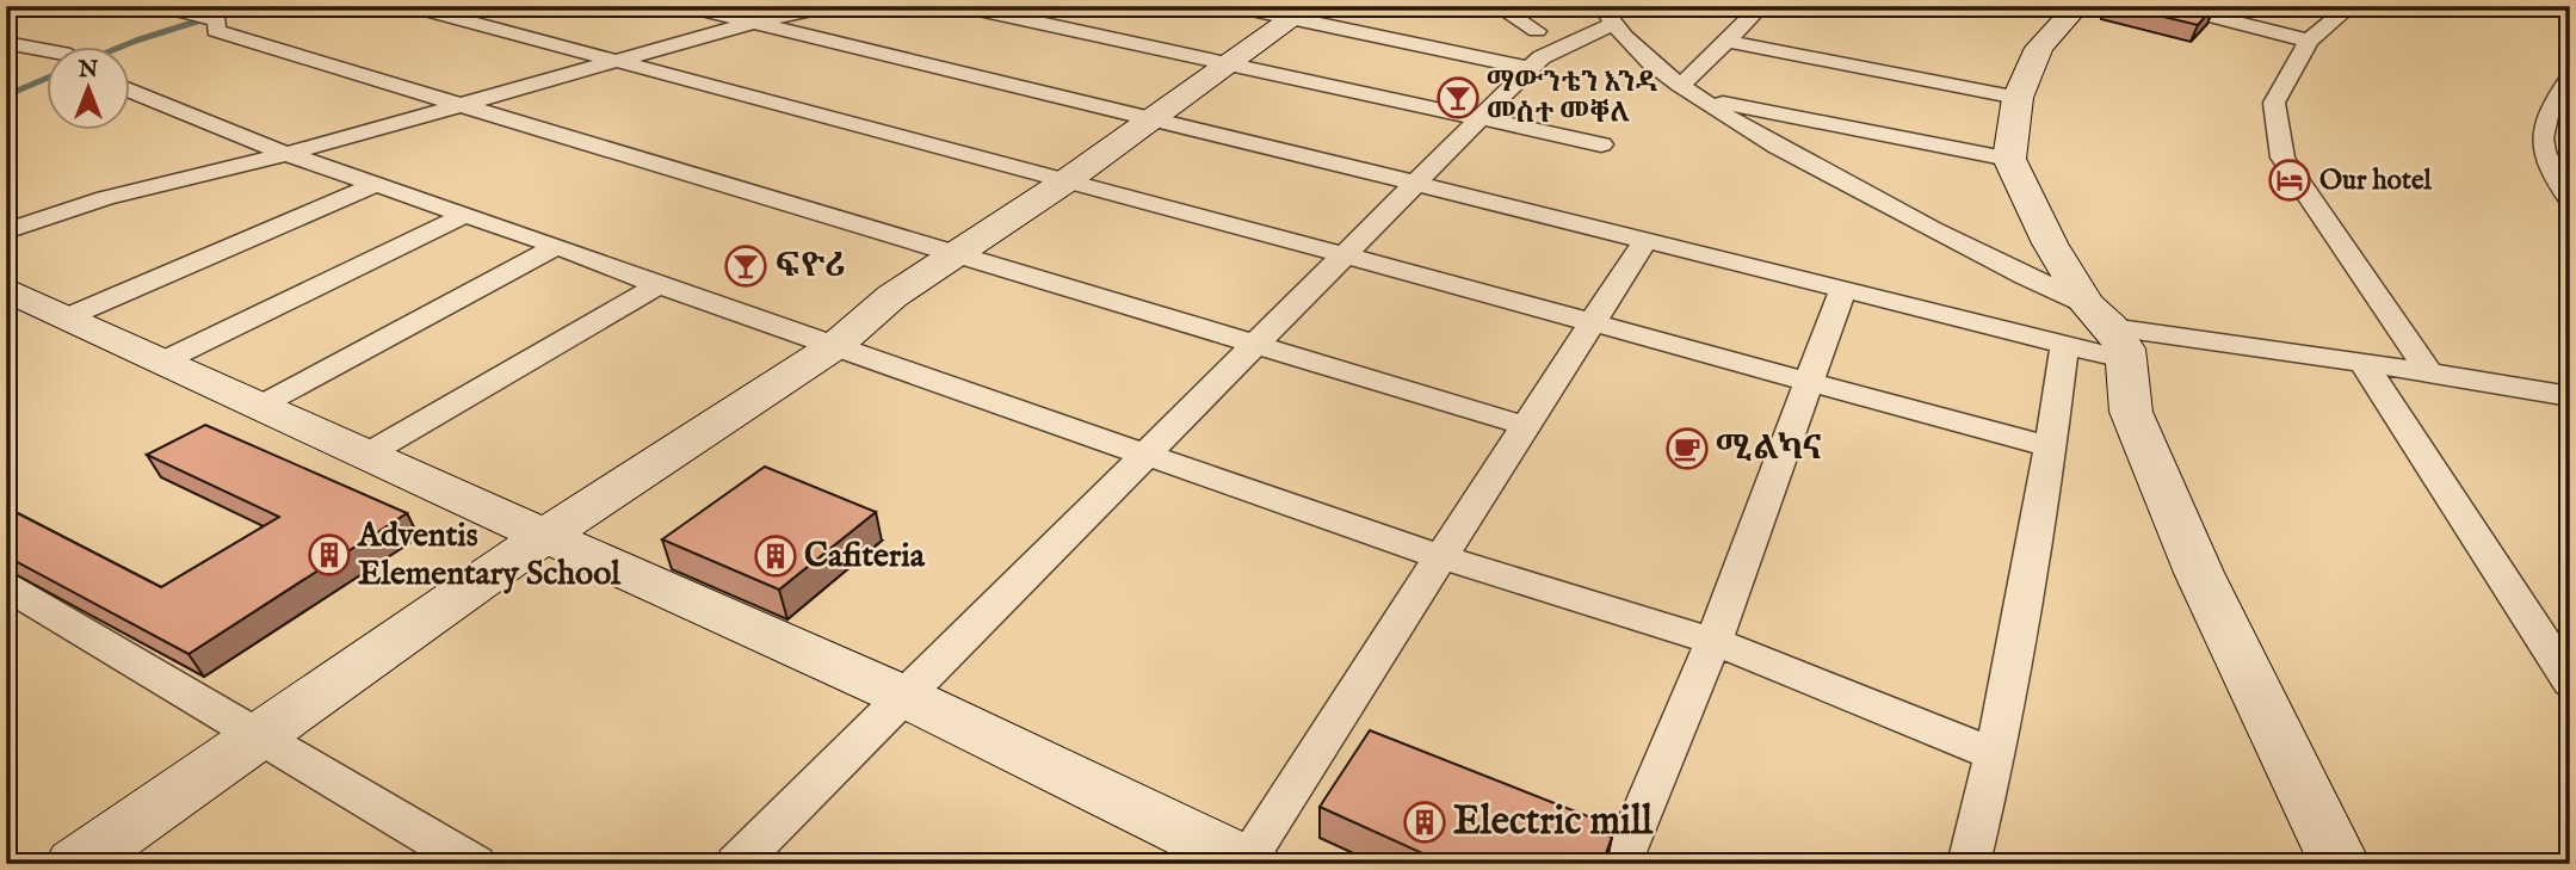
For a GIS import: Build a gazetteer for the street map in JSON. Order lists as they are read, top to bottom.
{
  "places": {
    "bar": ["ማውንቴን እንዳ መስተ መቐለ", "ፍዮሪ"],
    "hotel": ["Our hotel"],
    "cafe": ["ሚልካና"],
    "building": ["Adventis Elementary School", "Cafiteria", "Electric mill"]
  },
  "north": "top"
}
